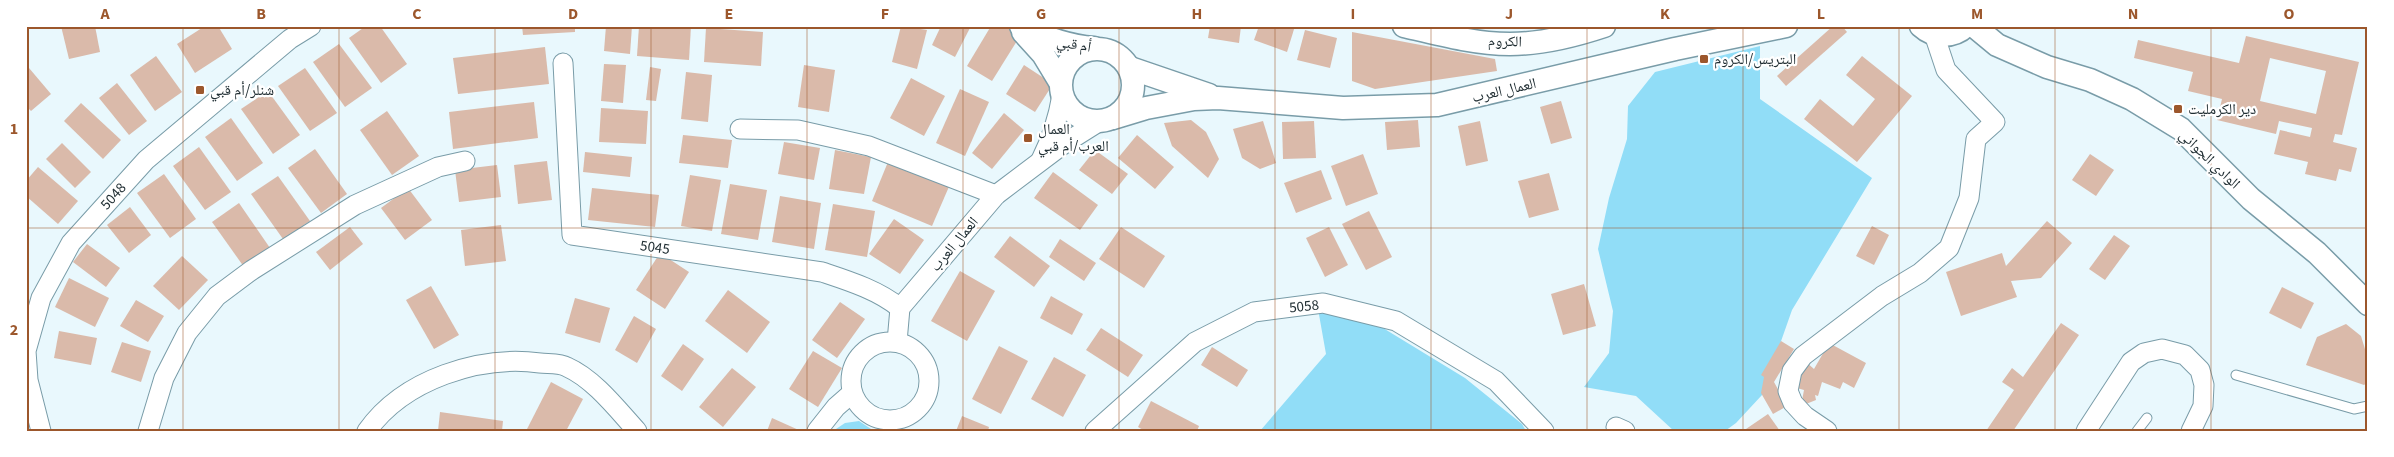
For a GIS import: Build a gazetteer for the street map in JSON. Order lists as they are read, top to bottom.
{
  "streets": {
    "street": [
      "الكروم",
      "أم قبي",
      "العمال العرب",
      "الوادي الجواني",
      "5048",
      "5045",
      "5058"
    ]
  },
  "crossings": [
    ["أم قبي", "العمال العرب"],
    ["العمال العرب", "5045"]
  ],
  "places": {
    "transit": [
      "البتريس/الكروم",
      "شنلر/أم قبي",
      "دير الكرمليت",
      "العمال العرب/أم قبي"
    ]
  },
  "grid": {
    "columns": [
      "A",
      "B",
      "C",
      "D",
      "E",
      "F",
      "G",
      "H",
      "I",
      "J",
      "K",
      "L",
      "M",
      "N",
      "O"
    ],
    "rows": ["1", "2"]
  }
}
